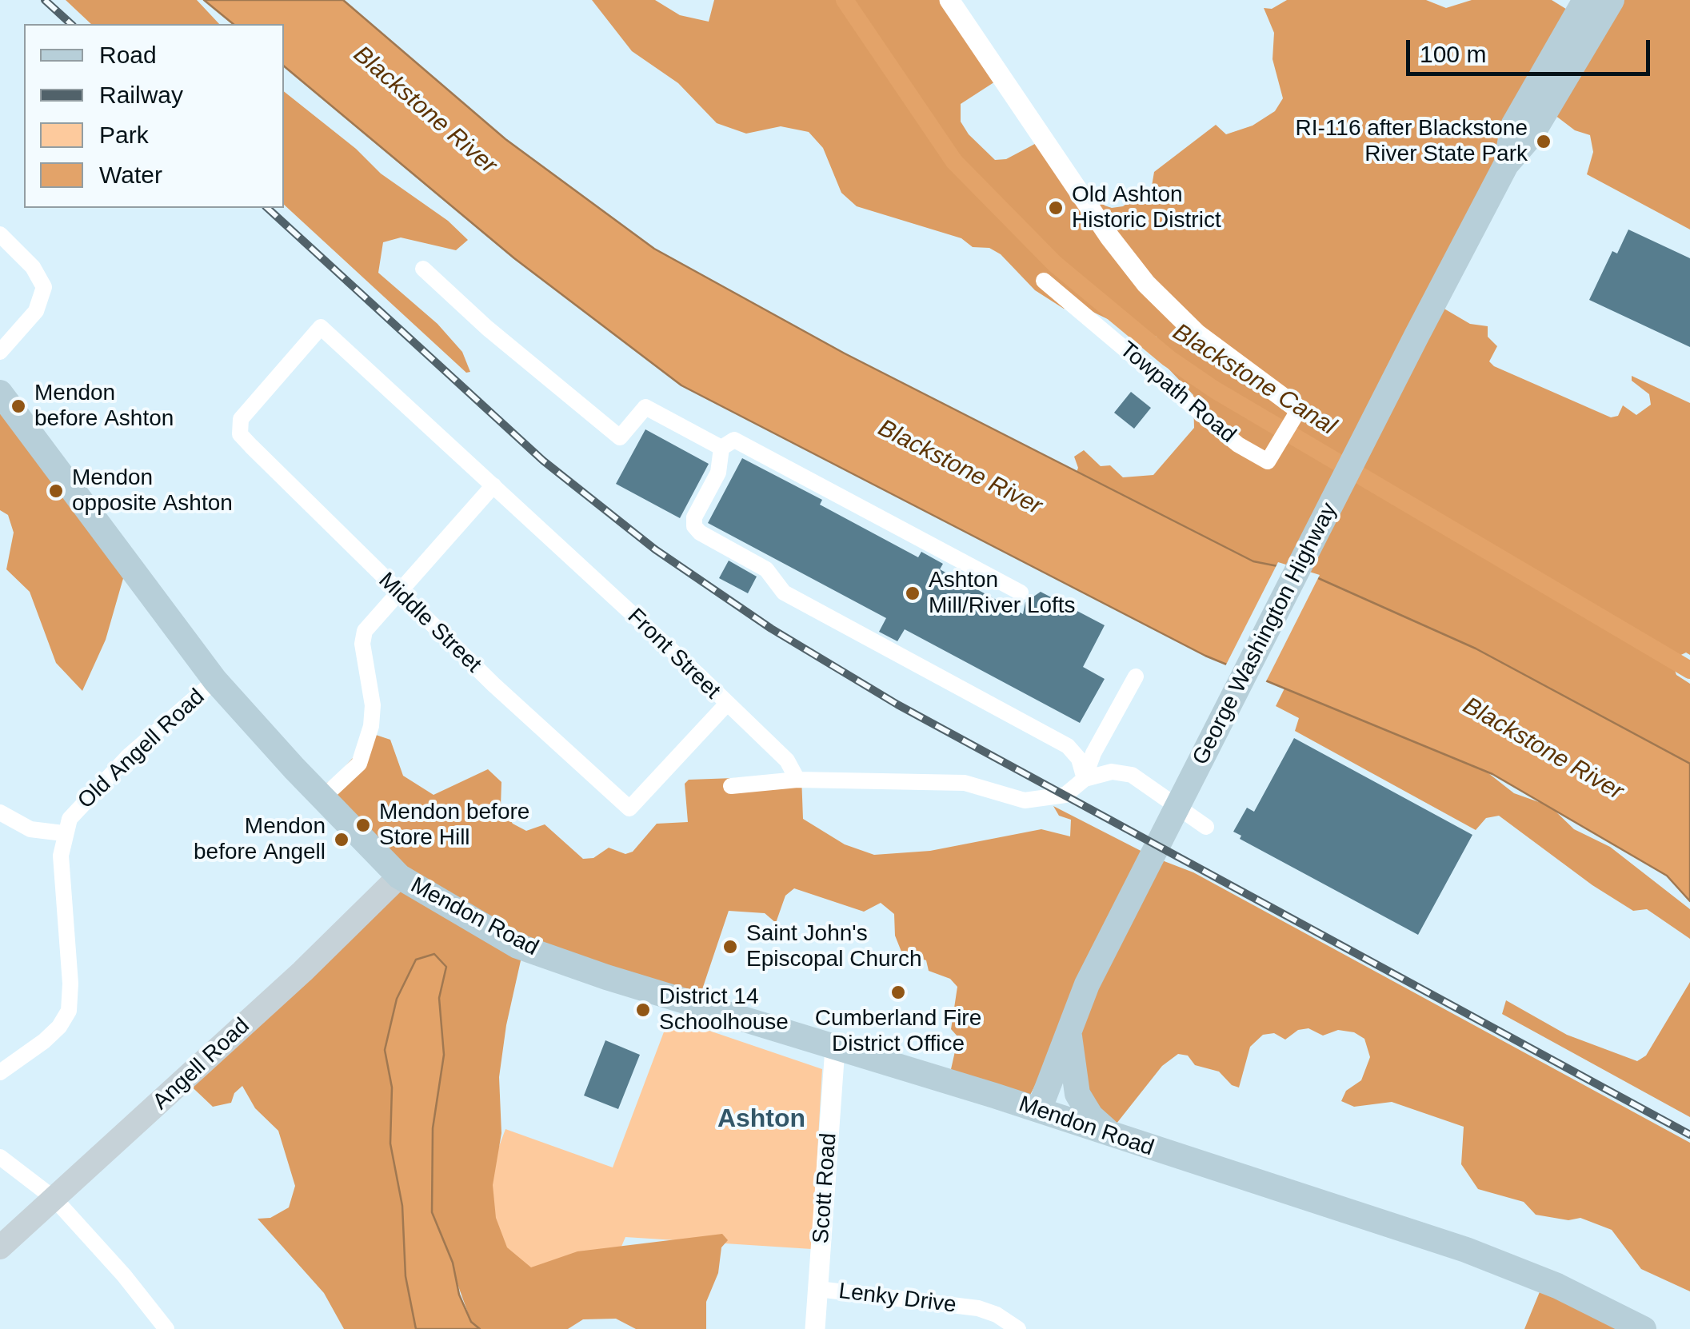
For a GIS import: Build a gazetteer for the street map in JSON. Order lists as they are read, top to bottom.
{
  "streets": {
    "main road": ["George Washington Highway", "Mendon Road", "Angell Road"],
    "street": [
      "Towpath Road",
      "Middle Street",
      "Front Street",
      "Old Angell Road",
      "Scott Road",
      "Lenky Drive"
    ]
  },
  "crossings": [
    ["Middle Street", "Front Street"],
    ["George Washington Highway", "Mendon Road"],
    ["Old Angell Road", "Mendon Road"],
    ["Mendon Road", "Angell Road"],
    ["Mendon Road", "Scott Road"],
    ["Scott Road", "Lenky Drive"]
  ],
  "districts": ["Ashton"],
  "water": ["Blackstone River", "Blackstone Canal"],
  "places": [
    "RI-116 after Blackstone River State Park",
    "Old Ashton Historic District",
    "Mendon before Ashton",
    "Mendon opposite Ashton",
    "Ashton Mill/River Lofts",
    "Mendon before Store Hill",
    "Mendon before Angell",
    "Saint John's Episcopal Church",
    "Cumberland Fire District Office",
    "District 14 Schoolhouse"
  ],
  "legend": [
    "Road",
    "Railway",
    "Park",
    "Water"
  ],
  "scale_bar": "100 m"
}
